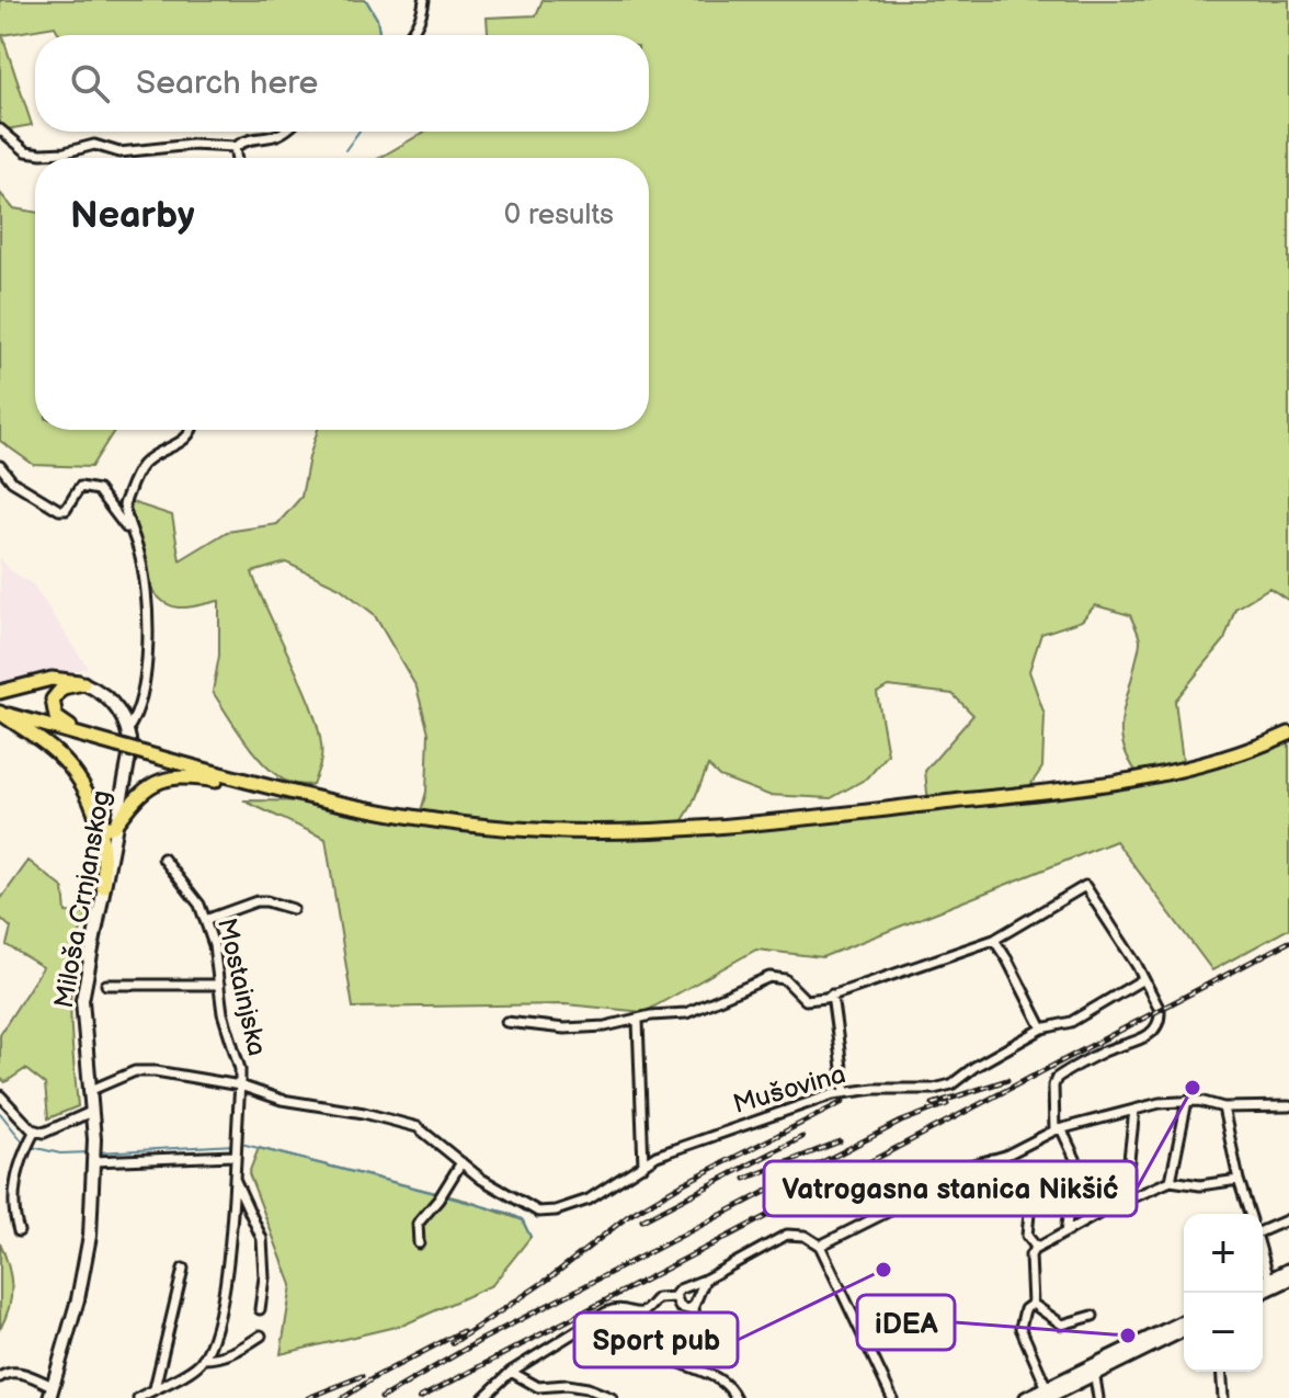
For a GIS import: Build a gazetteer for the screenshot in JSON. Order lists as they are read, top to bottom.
{
  "streets": {
    "main road": ["Miloša Crnjanskog"],
    "street": ["Mostainjska", "Mušovina"]
  },
  "places": ["Vatrogasna stanica Nikšić", "Sport pub", "iDEA"],
  "page": {
    "search": "Search here",
    "heading": ["Nearby", "0 results"],
    "map_buttons": ["+", "−"]
  }
}
